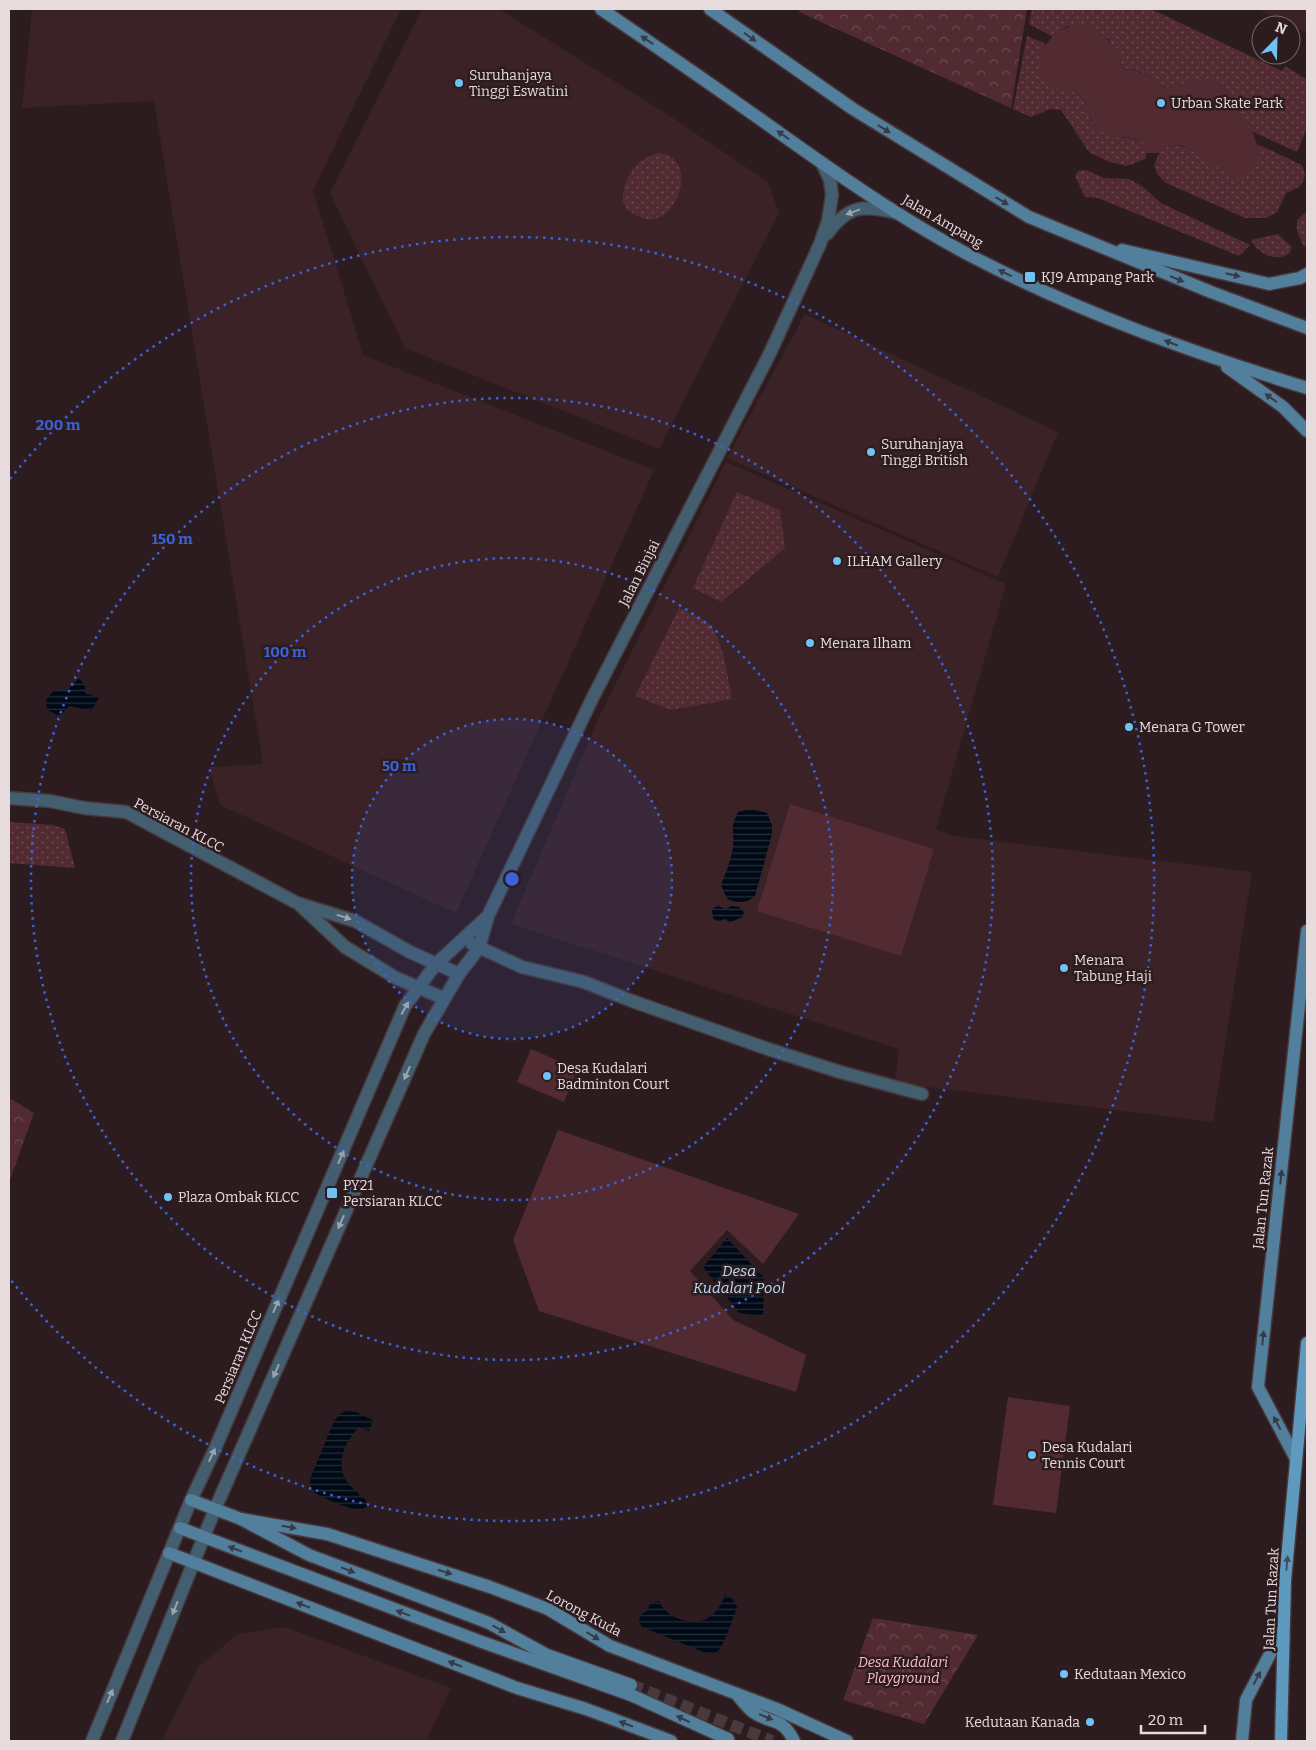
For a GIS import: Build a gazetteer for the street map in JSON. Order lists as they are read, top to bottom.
{
  "streets": {
    "main road": ["Jalan Tun Razak"],
    "street": [
      "Jalan Ampang",
      "Jalan Binjai",
      "Persiaran KLCC",
      "Lorong Kuda"
    ]
  },
  "crossings": [
    ["Jalan Ampang", "Jalan Binjai"],
    ["Jalan Binjai", "Persiaran KLCC"],
    ["Persiaran KLCC", "Lorong Kuda"]
  ],
  "one_way": ["Jalan Tun Razak"],
  "water": ["Desa Kudalari Pool"],
  "parks": ["Desa Kudalari Playground"],
  "places": {
    "other": [
      "Suruhanjaya Tinggi Eswatini",
      "Urban Skate Park",
      "Suruhanjaya Tinggi British",
      "ILHAM Gallery",
      "Menara Ilham",
      "Menara G Tower",
      "Menara Tabung Haji",
      "Desa Kudalari Badminton Court",
      "Plaza Ombak KLCC",
      "Desa Kudalari Tennis Court",
      "Kedutaan Mexico",
      "Kedutaan Kanada"
    ],
    "transit": ["KJ9 Ampang Park", "PY21 Persiaran KLCC"]
  },
  "scale_bar": "20 m",
  "north": "top right",
  "rings": [
    "200 m",
    "150 m",
    "100 m",
    "50 m"
  ]
}
